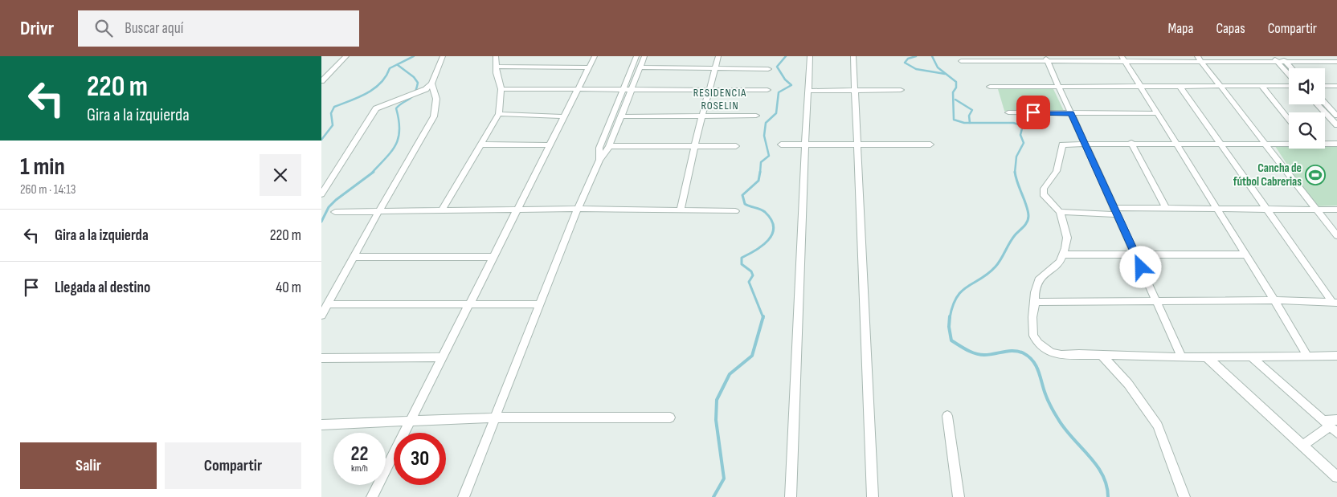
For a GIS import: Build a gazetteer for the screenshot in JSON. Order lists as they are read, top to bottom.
{
  "districts": ["RESIDENCIA ROSELIN"],
  "places": {
    "sports": ["Cancha de fútbol Cabrerias"]
  },
  "page": {
    "header": "Drivr",
    "search": "Buscar aquí",
    "nav": ["Mapa", "Capas", "Compartir"],
    "turn": ["220 m", "Gira a la izquierda"],
    "heading": ["1 min", "260 m · 14:13"],
    "list": [
      {
        "name": "Gira a la izquierda",
        "value": "220 m"
      },
      {
        "name": "Llegada al destino",
        "value": "40 m"
      }
    ],
    "speed": "22 km/h",
    "limit": "30",
    "buttons": ["Salir", "Compartir"]
  }
}
